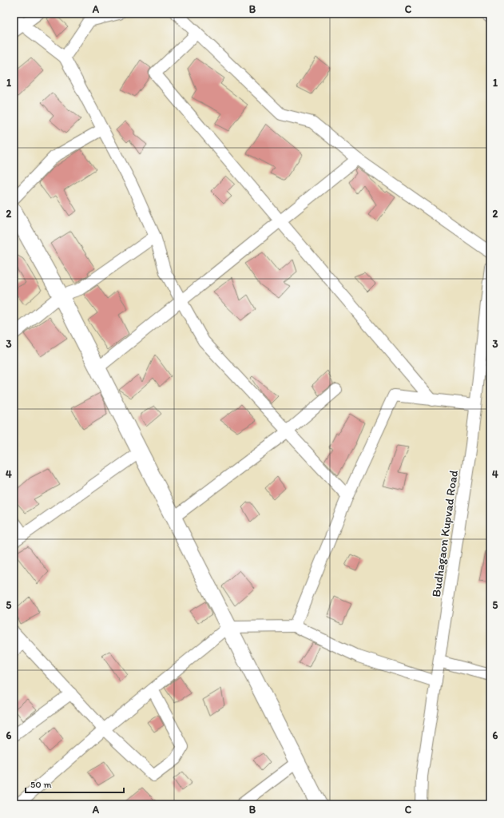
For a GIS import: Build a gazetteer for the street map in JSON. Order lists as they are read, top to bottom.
{
  "streets": {
    "street": ["Budhagaon Kupvad Road"]
  },
  "scale_bar": "50 m",
  "grid": {
    "columns": ["A", "B", "C"],
    "rows": [
      "1",
      "2",
      "3",
      "4",
      "5",
      "6"
    ]
  }
}
